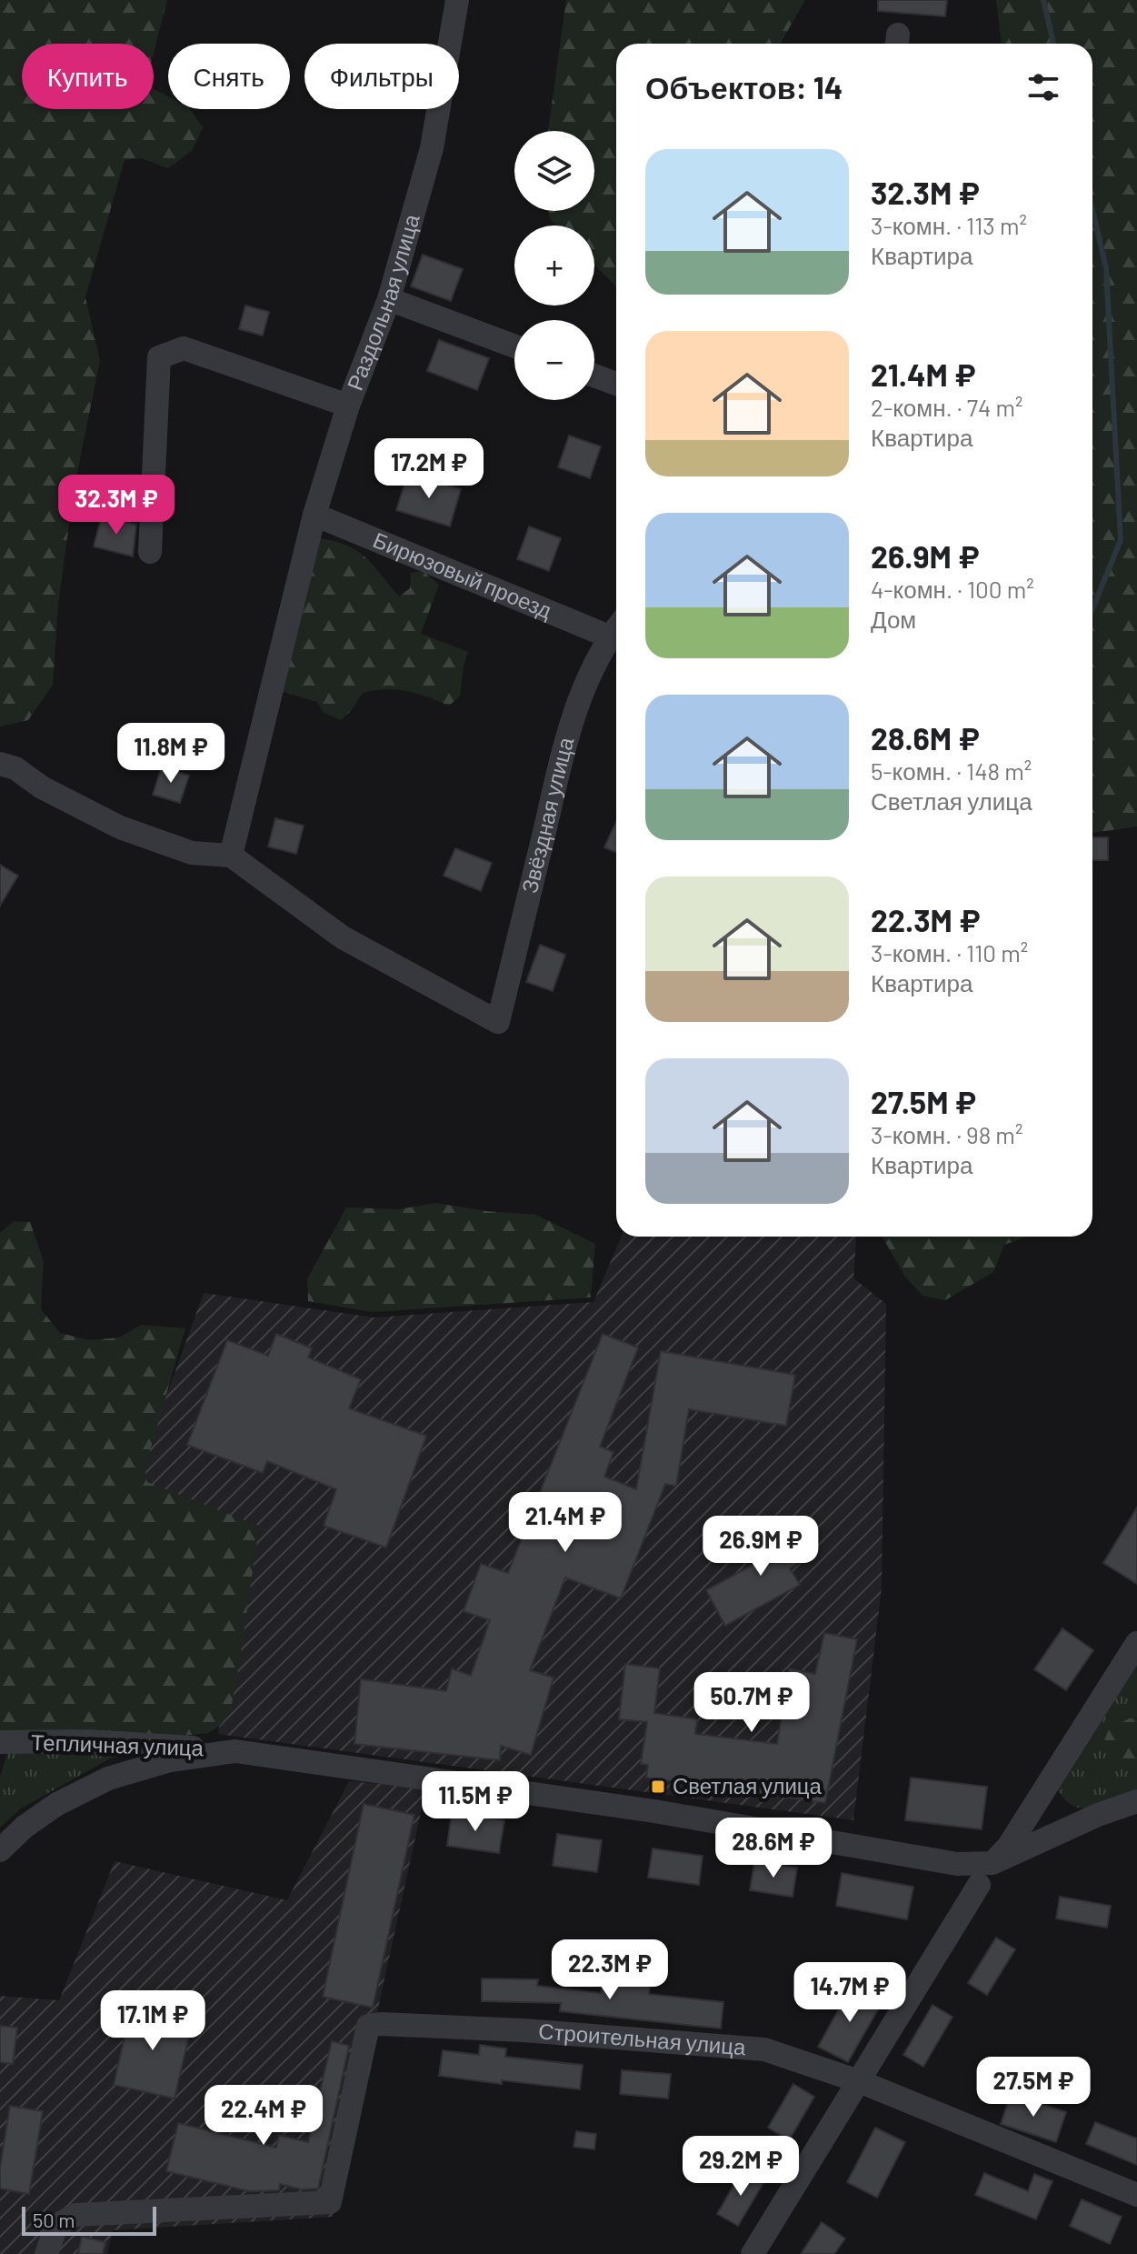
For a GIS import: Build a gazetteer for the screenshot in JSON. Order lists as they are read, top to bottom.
{
  "streets": {
    "street": [
      "Раздольная улица",
      "Бирюзовый проезд",
      "Звёздная улица",
      "Тепличная улица",
      "Строительная улица"
    ]
  },
  "crossings": [
    ["Раздольная улица", "Бирюзовый проезд"],
    ["Раздольная улица", "Звёздная улица"],
    ["Бирюзовый проезд", "Звёздная улица"]
  ],
  "places": {
    "transit": ["Светлая улица"]
  },
  "scale_bar": "50 m",
  "page": {
    "chip": ["Купить", "Снять", "Фильтры"],
    "heading": "Объектов: 14",
    "map_buttons": ["+", "−"],
    "list": [
      {
        "name": "32.3M ₽",
        "note": "3-комн. · 113 m² · Квартира"
      },
      {
        "name": "21.4M ₽",
        "note": "2-комн. · 74 m² · Квартира"
      },
      {
        "name": "26.9M ₽",
        "note": "4-комн. · 100 m² · Дом"
      },
      {
        "name": "28.6M ₽",
        "note": "5-комн. · 148 m² · Светлая улица"
      },
      {
        "name": "22.3M ₽",
        "note": "3-комн. · 110 m² · Квартира"
      },
      {
        "name": "27.5M ₽",
        "note": "3-комн. · 98 m² · Квартира"
      }
    ],
    "price": [
      "17.2M ₽",
      "32.3M ₽",
      "11.8M ₽",
      "21.4M ₽",
      "26.9M ₽",
      "50.7M ₽",
      "11.5M ₽",
      "28.6M ₽",
      "22.3M ₽",
      "14.7M ₽",
      "17.1M ₽",
      "27.5M ₽",
      "22.4M ₽",
      "29.2M ₽"
    ],
    "scale": "50 m"
  }
}
